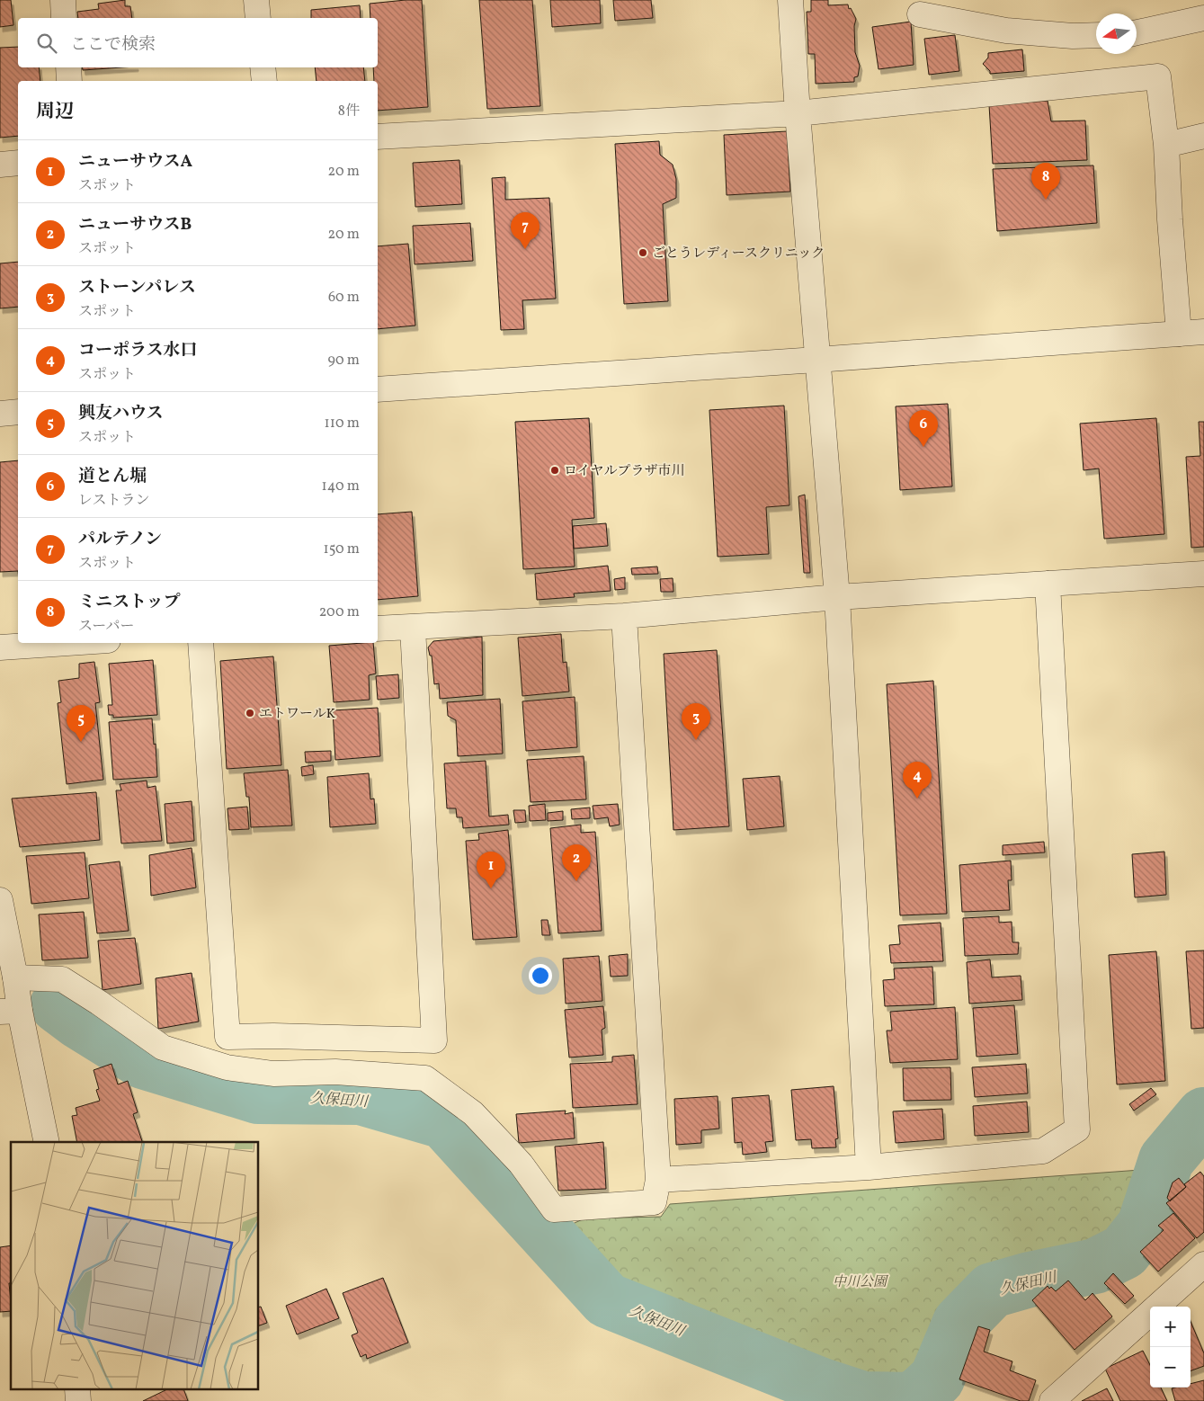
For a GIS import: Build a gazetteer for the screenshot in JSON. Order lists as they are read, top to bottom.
{
  "water": ["久保田川"],
  "parks": ["中川公園"],
  "places": ["ごとうレディースクリニック", "ロイヤルプラザ市川", "エトワールK"],
  "north": "left",
  "page": {
    "search": "ここで検索",
    "heading": ["周辺", "8件"],
    "list": [
      {
        "mark": "1",
        "name": "ニューサウスA",
        "note": "スポット",
        "value": "20 m"
      },
      {
        "mark": "2",
        "name": "ニューサウスB",
        "note": "スポット",
        "value": "20 m"
      },
      {
        "mark": "3",
        "name": "ストーンパレス",
        "note": "スポット",
        "value": "60 m"
      },
      {
        "mark": "4",
        "name": "コーポラス水口",
        "note": "スポット",
        "value": "90 m"
      },
      {
        "mark": "5",
        "name": "興友ハウス",
        "note": "スポット",
        "value": "110 m"
      },
      {
        "mark": "6",
        "name": "道とん堀",
        "note": "レストラン",
        "value": "140 m"
      },
      {
        "mark": "7",
        "name": "パルテノン",
        "note": "スポット",
        "value": "150 m"
      },
      {
        "mark": "8",
        "name": "ミニストップ",
        "note": "スーパー",
        "value": "200 m"
      }
    ],
    "pins": [
      "8",
      "7",
      "6",
      "3",
      "5",
      "4",
      "2",
      "1"
    ],
    "map_buttons": ["+", "−"]
  }
}
